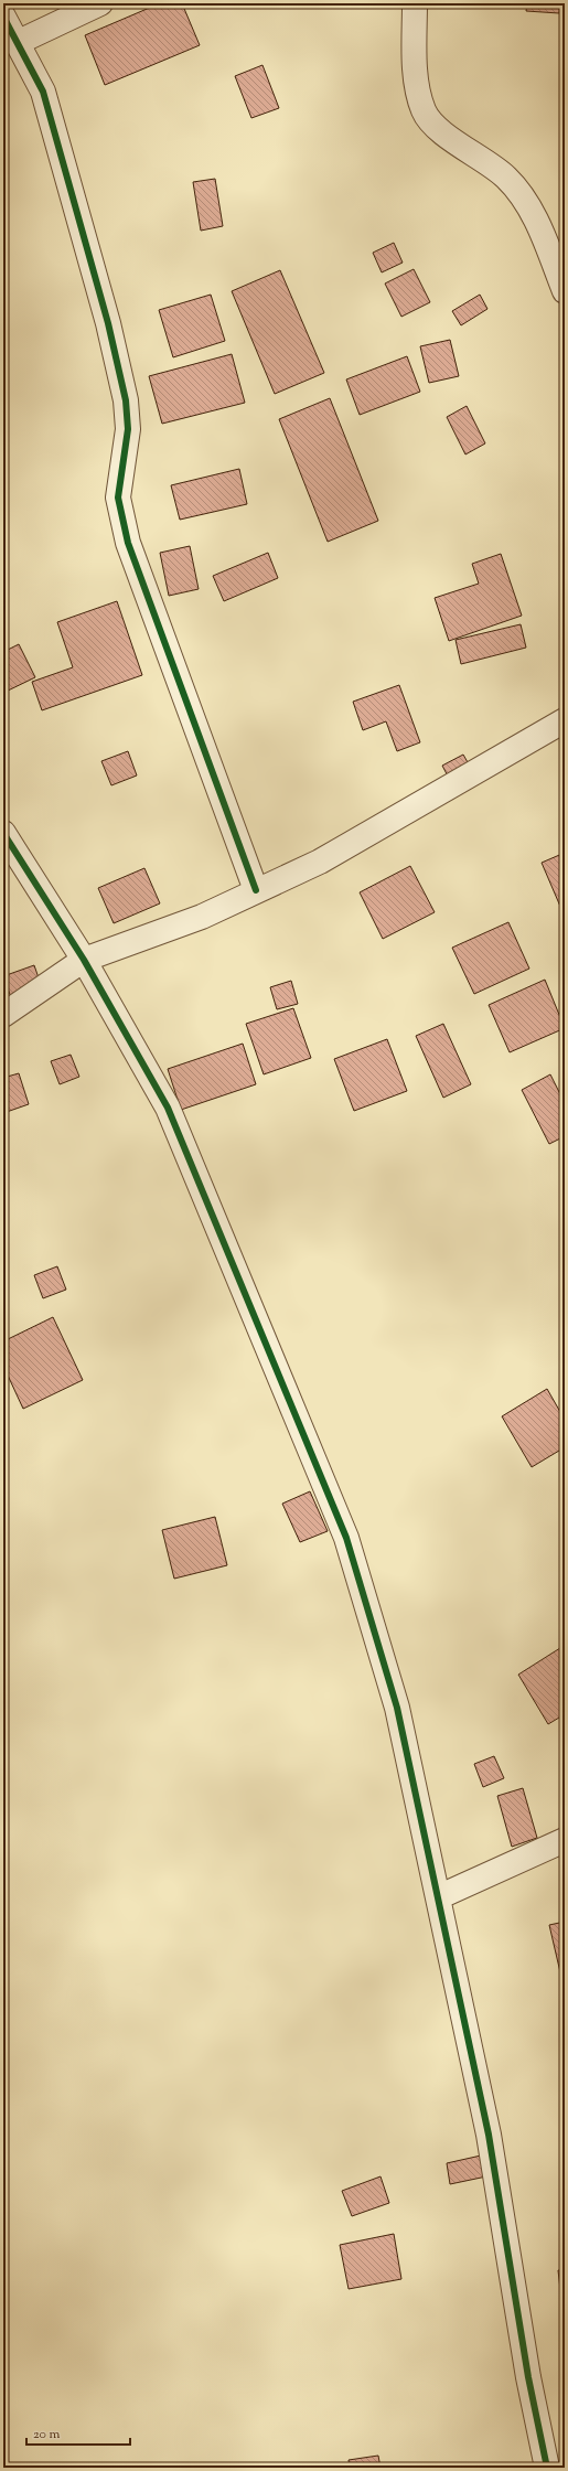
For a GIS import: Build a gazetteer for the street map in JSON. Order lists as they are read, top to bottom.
{
  "scale_bar": "20 m"
}
